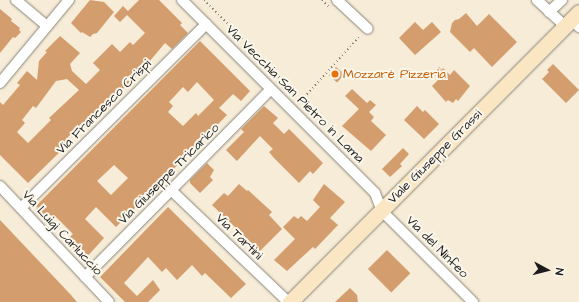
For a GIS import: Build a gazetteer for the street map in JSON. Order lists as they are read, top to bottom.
{
  "streets": {
    "main road": ["Viale Giuseppe Grassi"],
    "street": [
      "Via Vecchia San Pietro in Lama",
      "Via Francesco Crispi",
      "Via Giuseppe Tricarico",
      "Via Luigi Carluccio",
      "Via Tartini",
      "Via del Ninfeo"
    ]
  },
  "crossings": [
    ["Via Vecchia San Pietro in Lama", "Via Francesco Crispi"],
    ["Via Vecchia San Pietro in Lama", "Viale Giuseppe Grassi"],
    ["Via Vecchia San Pietro in Lama", "Via Giuseppe Tricarico"],
    ["Via Vecchia San Pietro in Lama", "Via del Ninfeo"],
    ["Via Francesco Crispi", "Via Luigi Carluccio"],
    ["Viale Giuseppe Grassi", "Via Tartini"],
    ["Viale Giuseppe Grassi", "Via del Ninfeo"],
    ["Via Giuseppe Tricarico", "Via Luigi Carluccio"],
    ["Via Giuseppe Tricarico", "Via Tartini"]
  ],
  "places": ["Mozzarè Pizzeria"],
  "north": "right"
}
